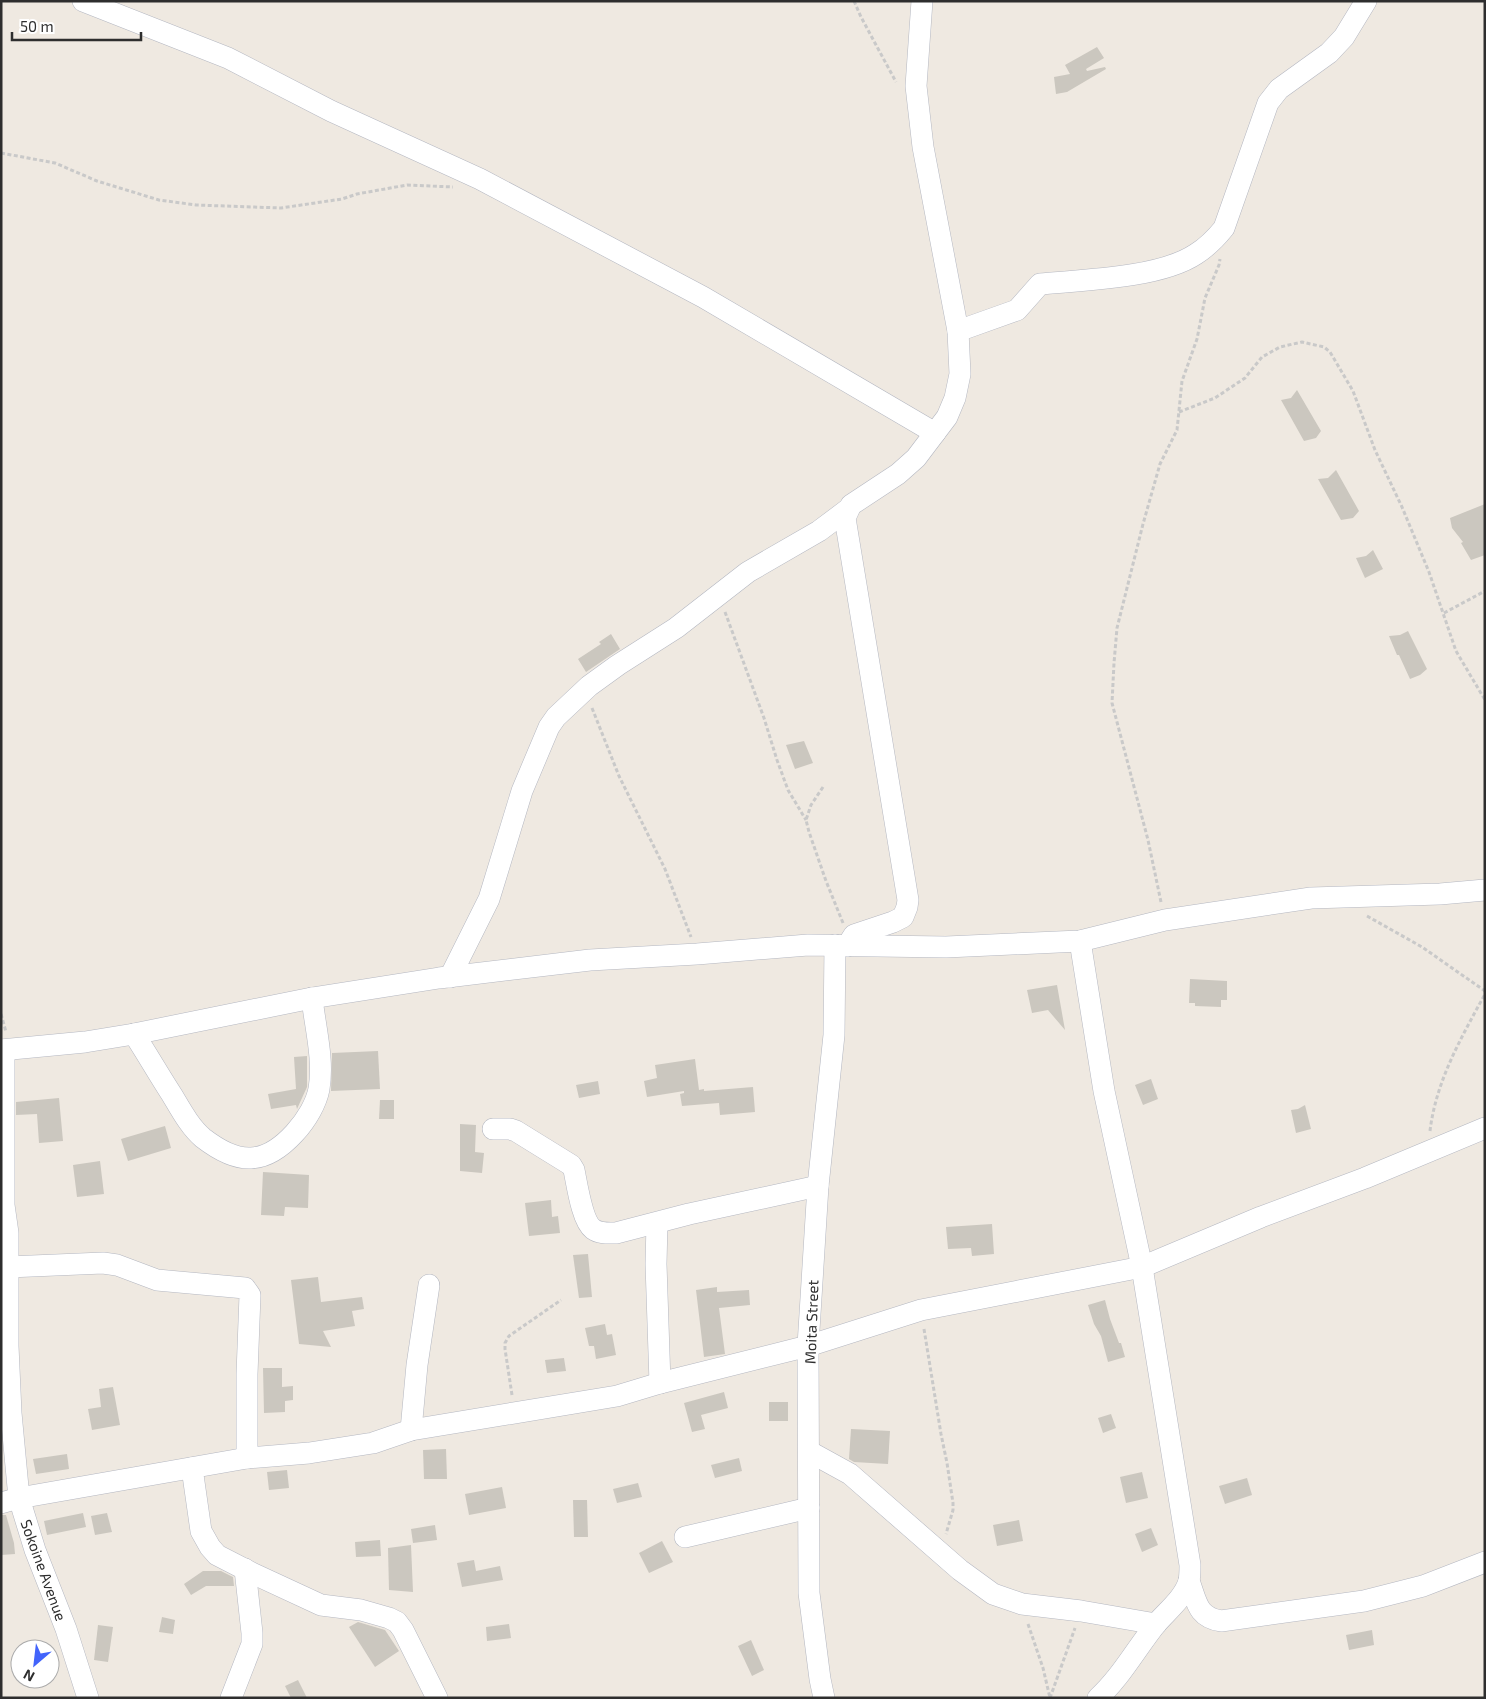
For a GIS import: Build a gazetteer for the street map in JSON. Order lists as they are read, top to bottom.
{
  "streets": {
    "street": ["Moita Street", "Sokoine Avenue"]
  },
  "scale_bar": "50 m",
  "north": "bottom left"
}
